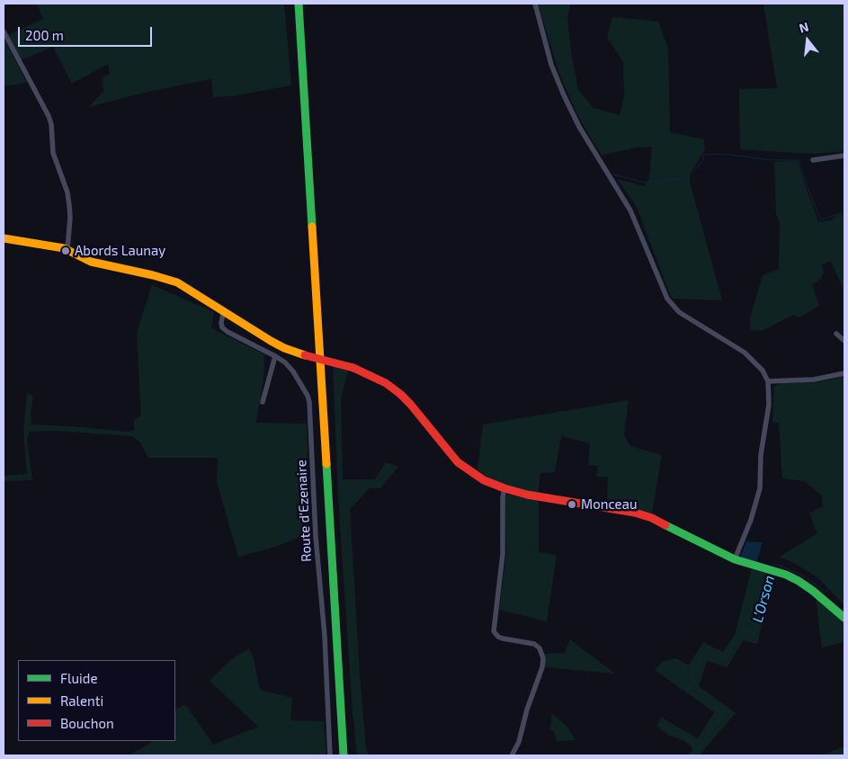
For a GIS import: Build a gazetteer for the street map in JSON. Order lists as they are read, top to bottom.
{
  "streets": {
    "street": ["Route d'Ezenaire"]
  },
  "water": ["L’Orson"],
  "places": ["Abords Launay", "Monceau"],
  "legend": ["Fluide", "Ralenti", "Bouchon"],
  "scale_bar": "200 m",
  "north": "top"
}
